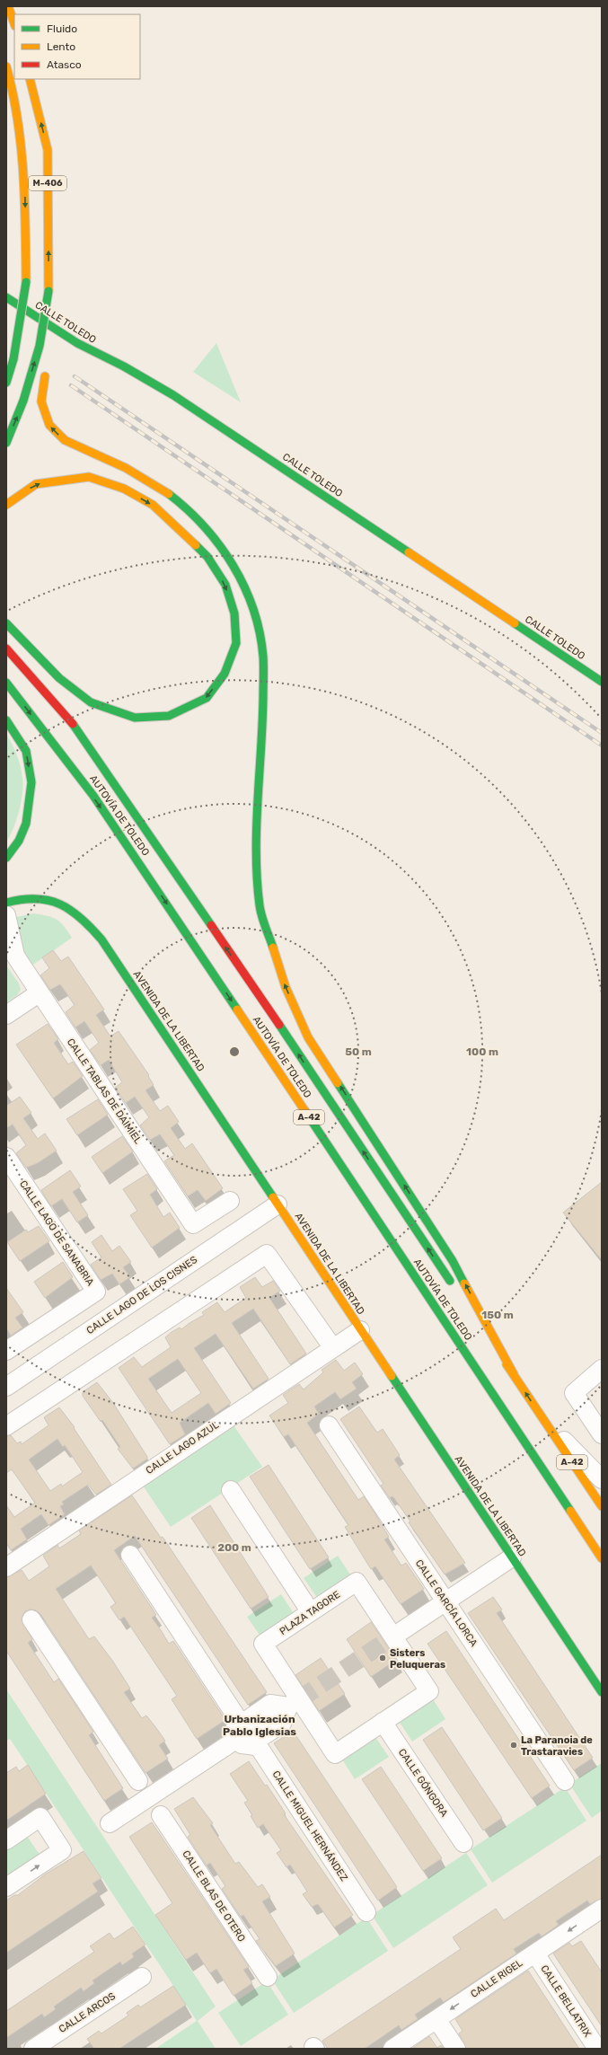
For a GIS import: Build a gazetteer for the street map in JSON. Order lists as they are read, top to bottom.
{
  "streets": {
    "main road": [
      "M-406",
      "CALLE TOLEDO",
      "AUTOVÍA DE TOLEDO",
      "AVENIDA DE LA LIBERTAD",
      "A-42"
    ],
    "street": [
      "CALLE TABLAS DE DAIMIEL",
      "CALLE LAGO DE SANABRIA",
      "CALLE LAGO DE LOS CISNES",
      "CALLE LAGO AZUL",
      "CALLE GARCÍA LORCA",
      "PLAZA TAGORE",
      "CALLE GÓNGORA",
      "CALLE MIGUEL HERNÁNDEZ",
      "CALLE BLAS DE OTERO",
      "CALLE RIGEL",
      "CALLE BELLATRIX",
      "CALLE ARCOS"
    ]
  },
  "crossings": [
    ["AVENIDA DE LA LIBERTAD", "CALLE LAGO DE LOS CISNES"],
    ["AVENIDA DE LA LIBERTAD", "CALLE LAGO AZUL"],
    ["PLAZA TAGORE", "CALLE GÓNGORA"],
    ["CALLE RIGEL", "CALLE BELLATRIX"]
  ],
  "one_way": ["CALLE RIGEL"],
  "districts": ["Urbanización Pablo Iglesias"],
  "places": ["Sisters Peluqueras", "La Paranoia de Trastaravies"],
  "legend": ["Fluido", "Lento", "Atasco"],
  "rings": [
    "50 m",
    "100 m",
    "150 m",
    "200 m"
  ]
}
